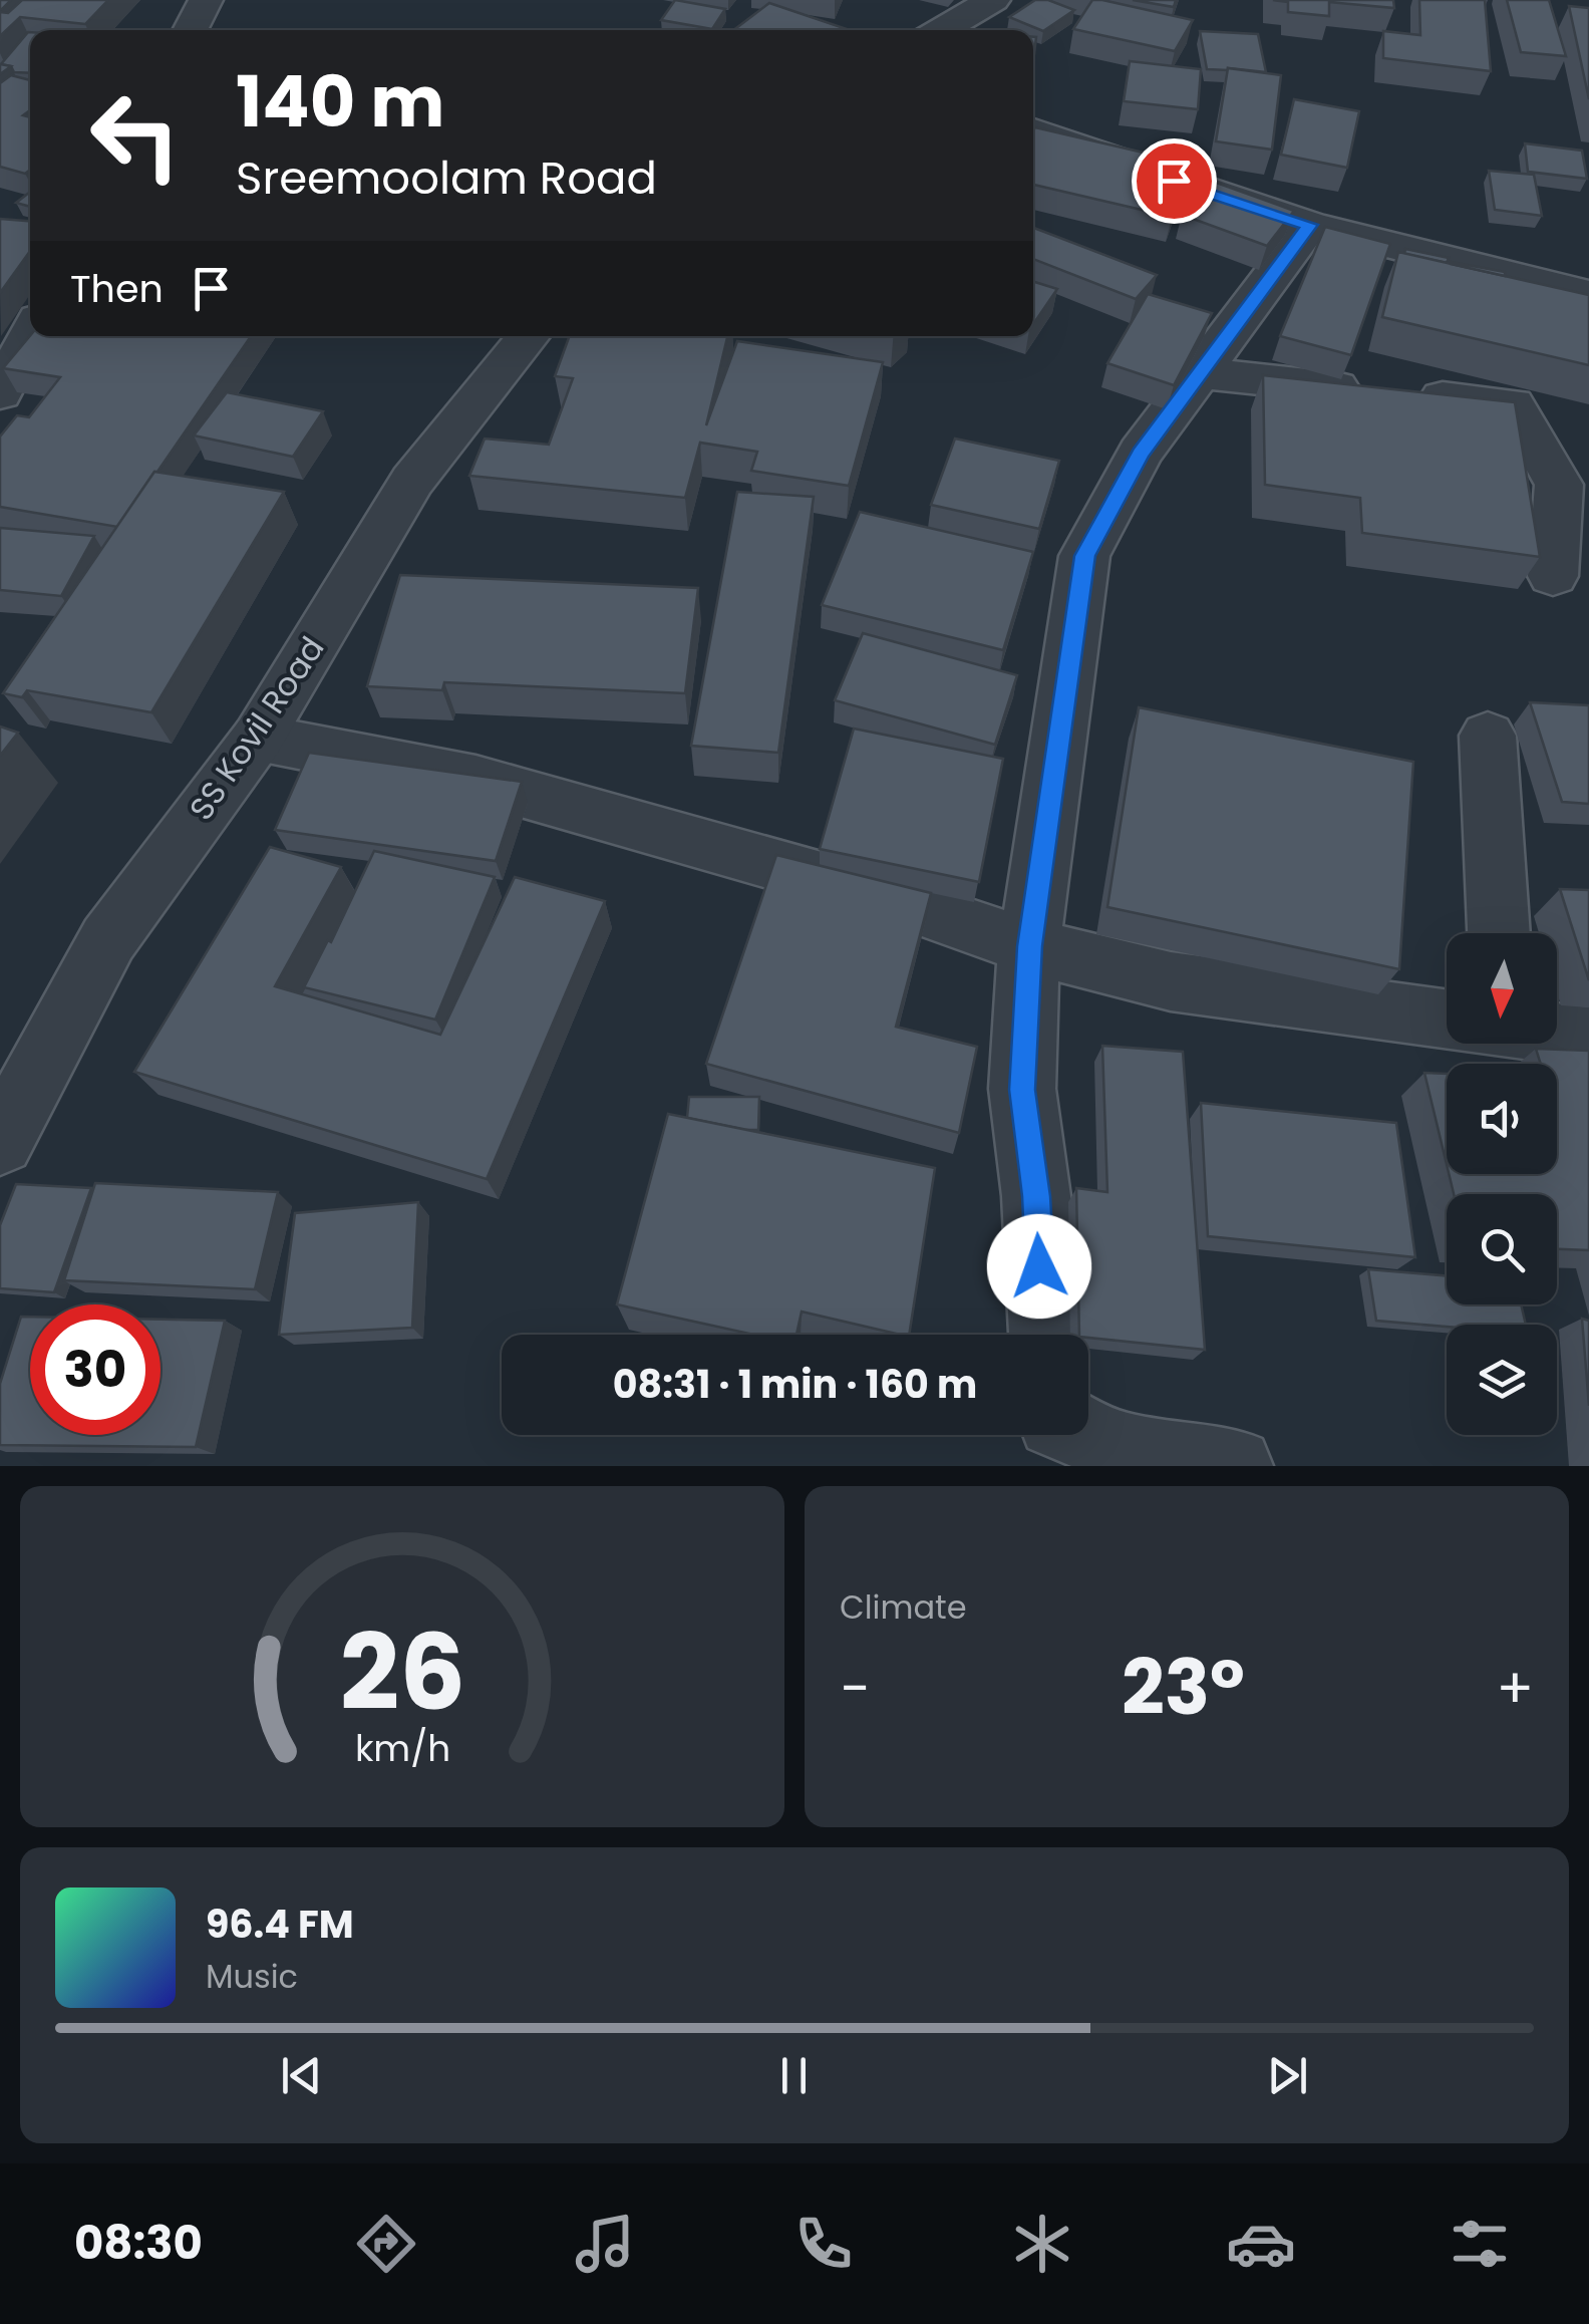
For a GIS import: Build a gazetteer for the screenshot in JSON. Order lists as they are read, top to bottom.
{
  "streets": {
    "street": ["SS Kovil Road"]
  },
  "north": "bottom",
  "page": {
    "turn": ["140 m", "Sreemoolam Road"],
    "then": "Then",
    "limit": "30",
    "trip": "08:31 · 1 min · 160 m",
    "tile": "Climate",
    "heat": ["−", "23°", "+"],
    "song": ["96.4 FM", "Music"],
    "tabs": "08:30",
    "gauge": ["26", "km/h"]
  }
}
